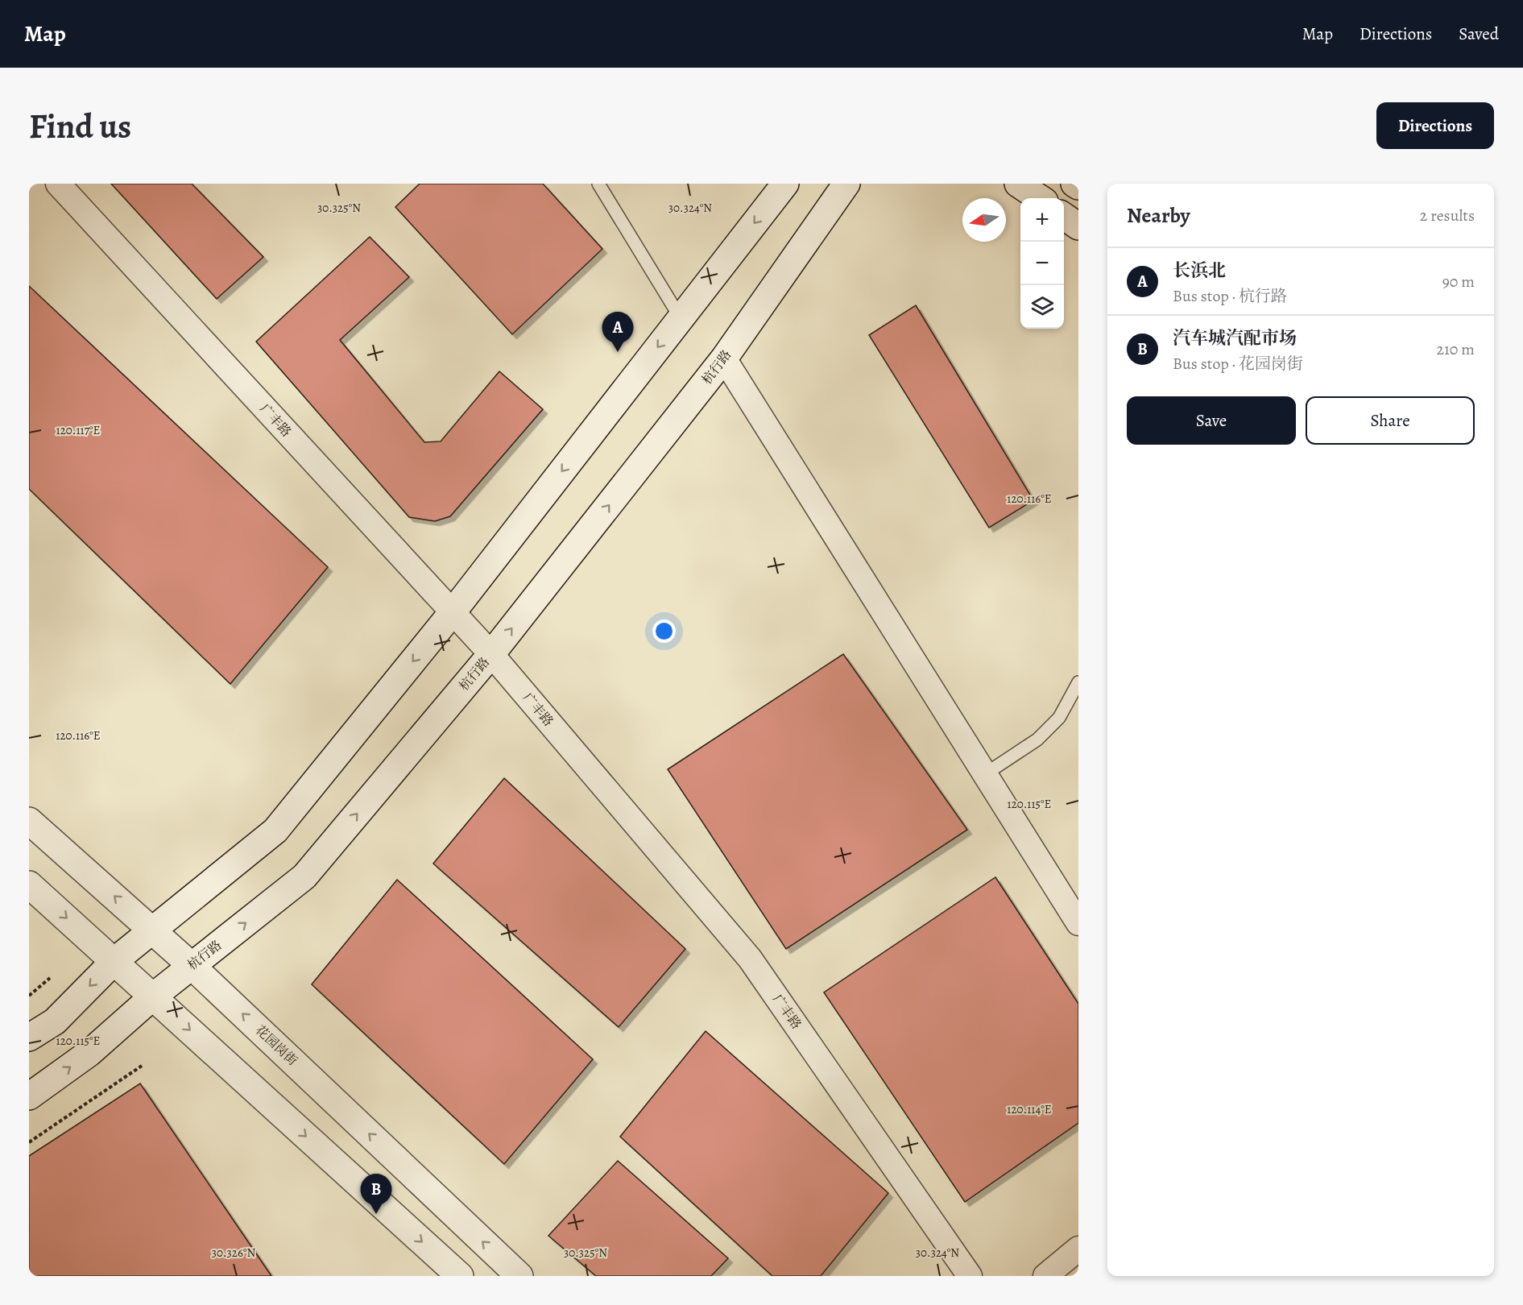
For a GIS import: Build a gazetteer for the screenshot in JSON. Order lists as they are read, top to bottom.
{
  "streets": {
    "main road": ["杭行路", "花园岗街"],
    "street": ["广丰路"]
  },
  "crossings": [
    ["杭行路", "广丰路"],
    ["杭行路", "花园岗街"]
  ],
  "north": "left",
  "page": {
    "header": "Map",
    "nav": ["Map", "Directions", "Saved"],
    "buttons": [
      "Directions",
      ["Save", "Share"]
    ],
    "title": "Find us",
    "heading": ["Nearby", "2 results"],
    "map_buttons": ["+", "−"],
    "list": [
      {
        "mark": "A",
        "name": "长浜北",
        "note": "Bus stop · 杭行路",
        "value": "90 m"
      },
      {
        "mark": "B",
        "name": "汽车城汽配市场",
        "note": "Bus stop · 花园岗街",
        "value": "210 m"
      }
    ],
    "pins": ["A", "B"]
  },
  "coordinates": [
    "30.325°N",
    "30.324°N",
    "120.117°E",
    "120.116°E",
    "120.115°E",
    "120.114°E",
    "30.326°N"
  ]
}
